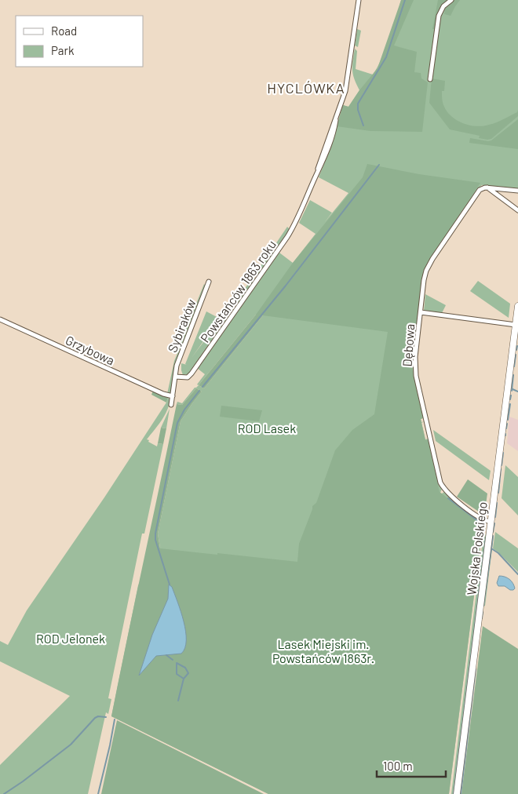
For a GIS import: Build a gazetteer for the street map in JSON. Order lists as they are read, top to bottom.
{
  "streets": {
    "street": [
      "Powstańców 1863 roku",
      "Sybiraków",
      "Dębowa",
      "Grzybowa",
      "Wojska Polskiego"
    ]
  },
  "crossings": [
    ["Powstańców 1863 roku", "Sybiraków"],
    ["Dębowa", "Wojska Polskiego"]
  ],
  "districts": ["HYCLÓWKA"],
  "parks": ["ROD Lasek", "ROD Jelonek", "Lasek Miejski im. Powstańców 1863r."],
  "legend": ["Road", "Park"],
  "scale_bar": "100 m"
}
